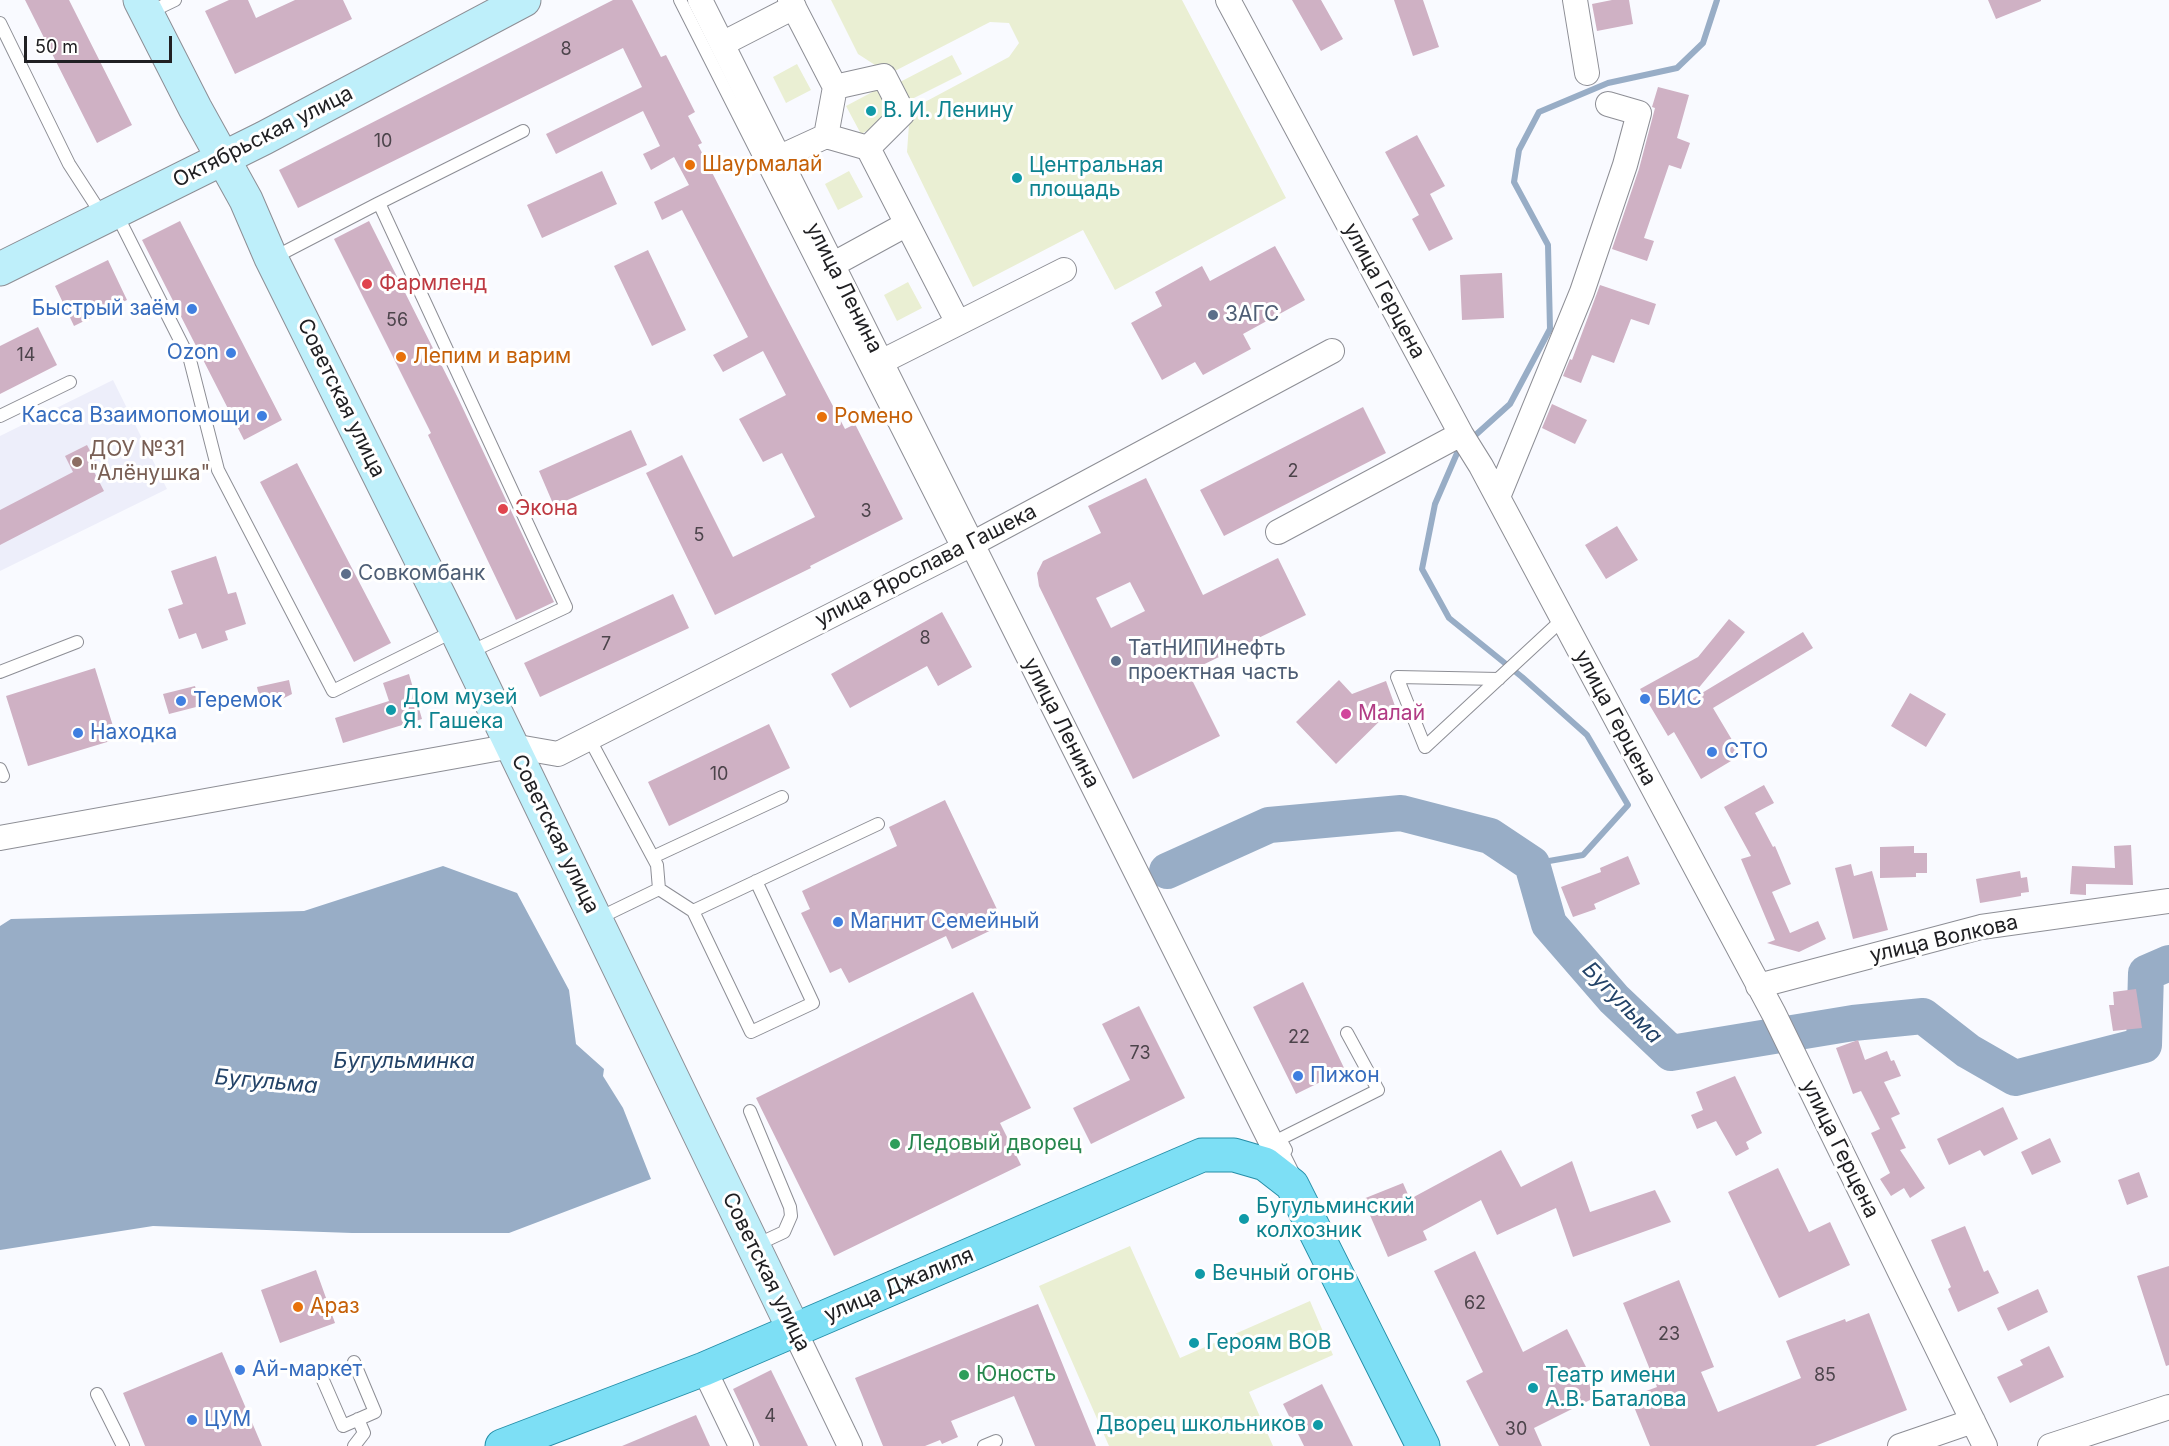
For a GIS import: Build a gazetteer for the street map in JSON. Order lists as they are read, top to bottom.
{
  "streets": {
    "main road": ["улица Ленина", "улица Джалиля"],
    "street": [
      "Октябрьская улица",
      "улица Герцена",
      "Советская улица",
      "улица Ярослава Гашека",
      "улица Волкова"
    ]
  },
  "crossings": [
    ["Октябрьская улица", "Советская улица"],
    ["улица Ленина", "улица Ярослава Гашека"],
    ["улица Ленина", "улица Джалиля"],
    ["улица Герцена", "улица Волкова"],
    ["Советская улица", "улица Ярослава Гашека"],
    ["Советская улица", "улица Джалиля"]
  ],
  "water": ["Бугульма", "Бугульминка"],
  "places": [
    "В. И. Ленину",
    "Шаурмалай",
    "Центральная площадь",
    "Фармленд",
    "Быстрый заём",
    "ЗАГС",
    "Ozon",
    "Лепим и варим",
    "Касса Взаимопомощи",
    "Ромено",
    "ДОУ №31 \"Алёнушка\"",
    "Экона",
    "Совкомбанк",
    "ТатНИПИнефть проектная часть",
    "БИС",
    "Теремок",
    "Дом музей Я. Гашека",
    "Малай",
    "Находка",
    "СТО",
    "Магнит Семейный",
    "Пижон",
    "Ледовый дворец",
    "Бугульминский колхозник",
    "Вечный огонь",
    "Араз",
    "Героям ВОВ",
    "Ай-маркет",
    "Юность",
    "Театр имени А.В. Баталова",
    "ЦУМ",
    "Дворец школьников"
  ],
  "house_numbers": [
    "8",
    "10",
    "56",
    "14",
    "2",
    "3",
    "5",
    "8",
    "7",
    "10",
    "22",
    "73",
    "62",
    "23",
    "85",
    "4",
    "30"
  ],
  "scale_bar": "50 m"
}
